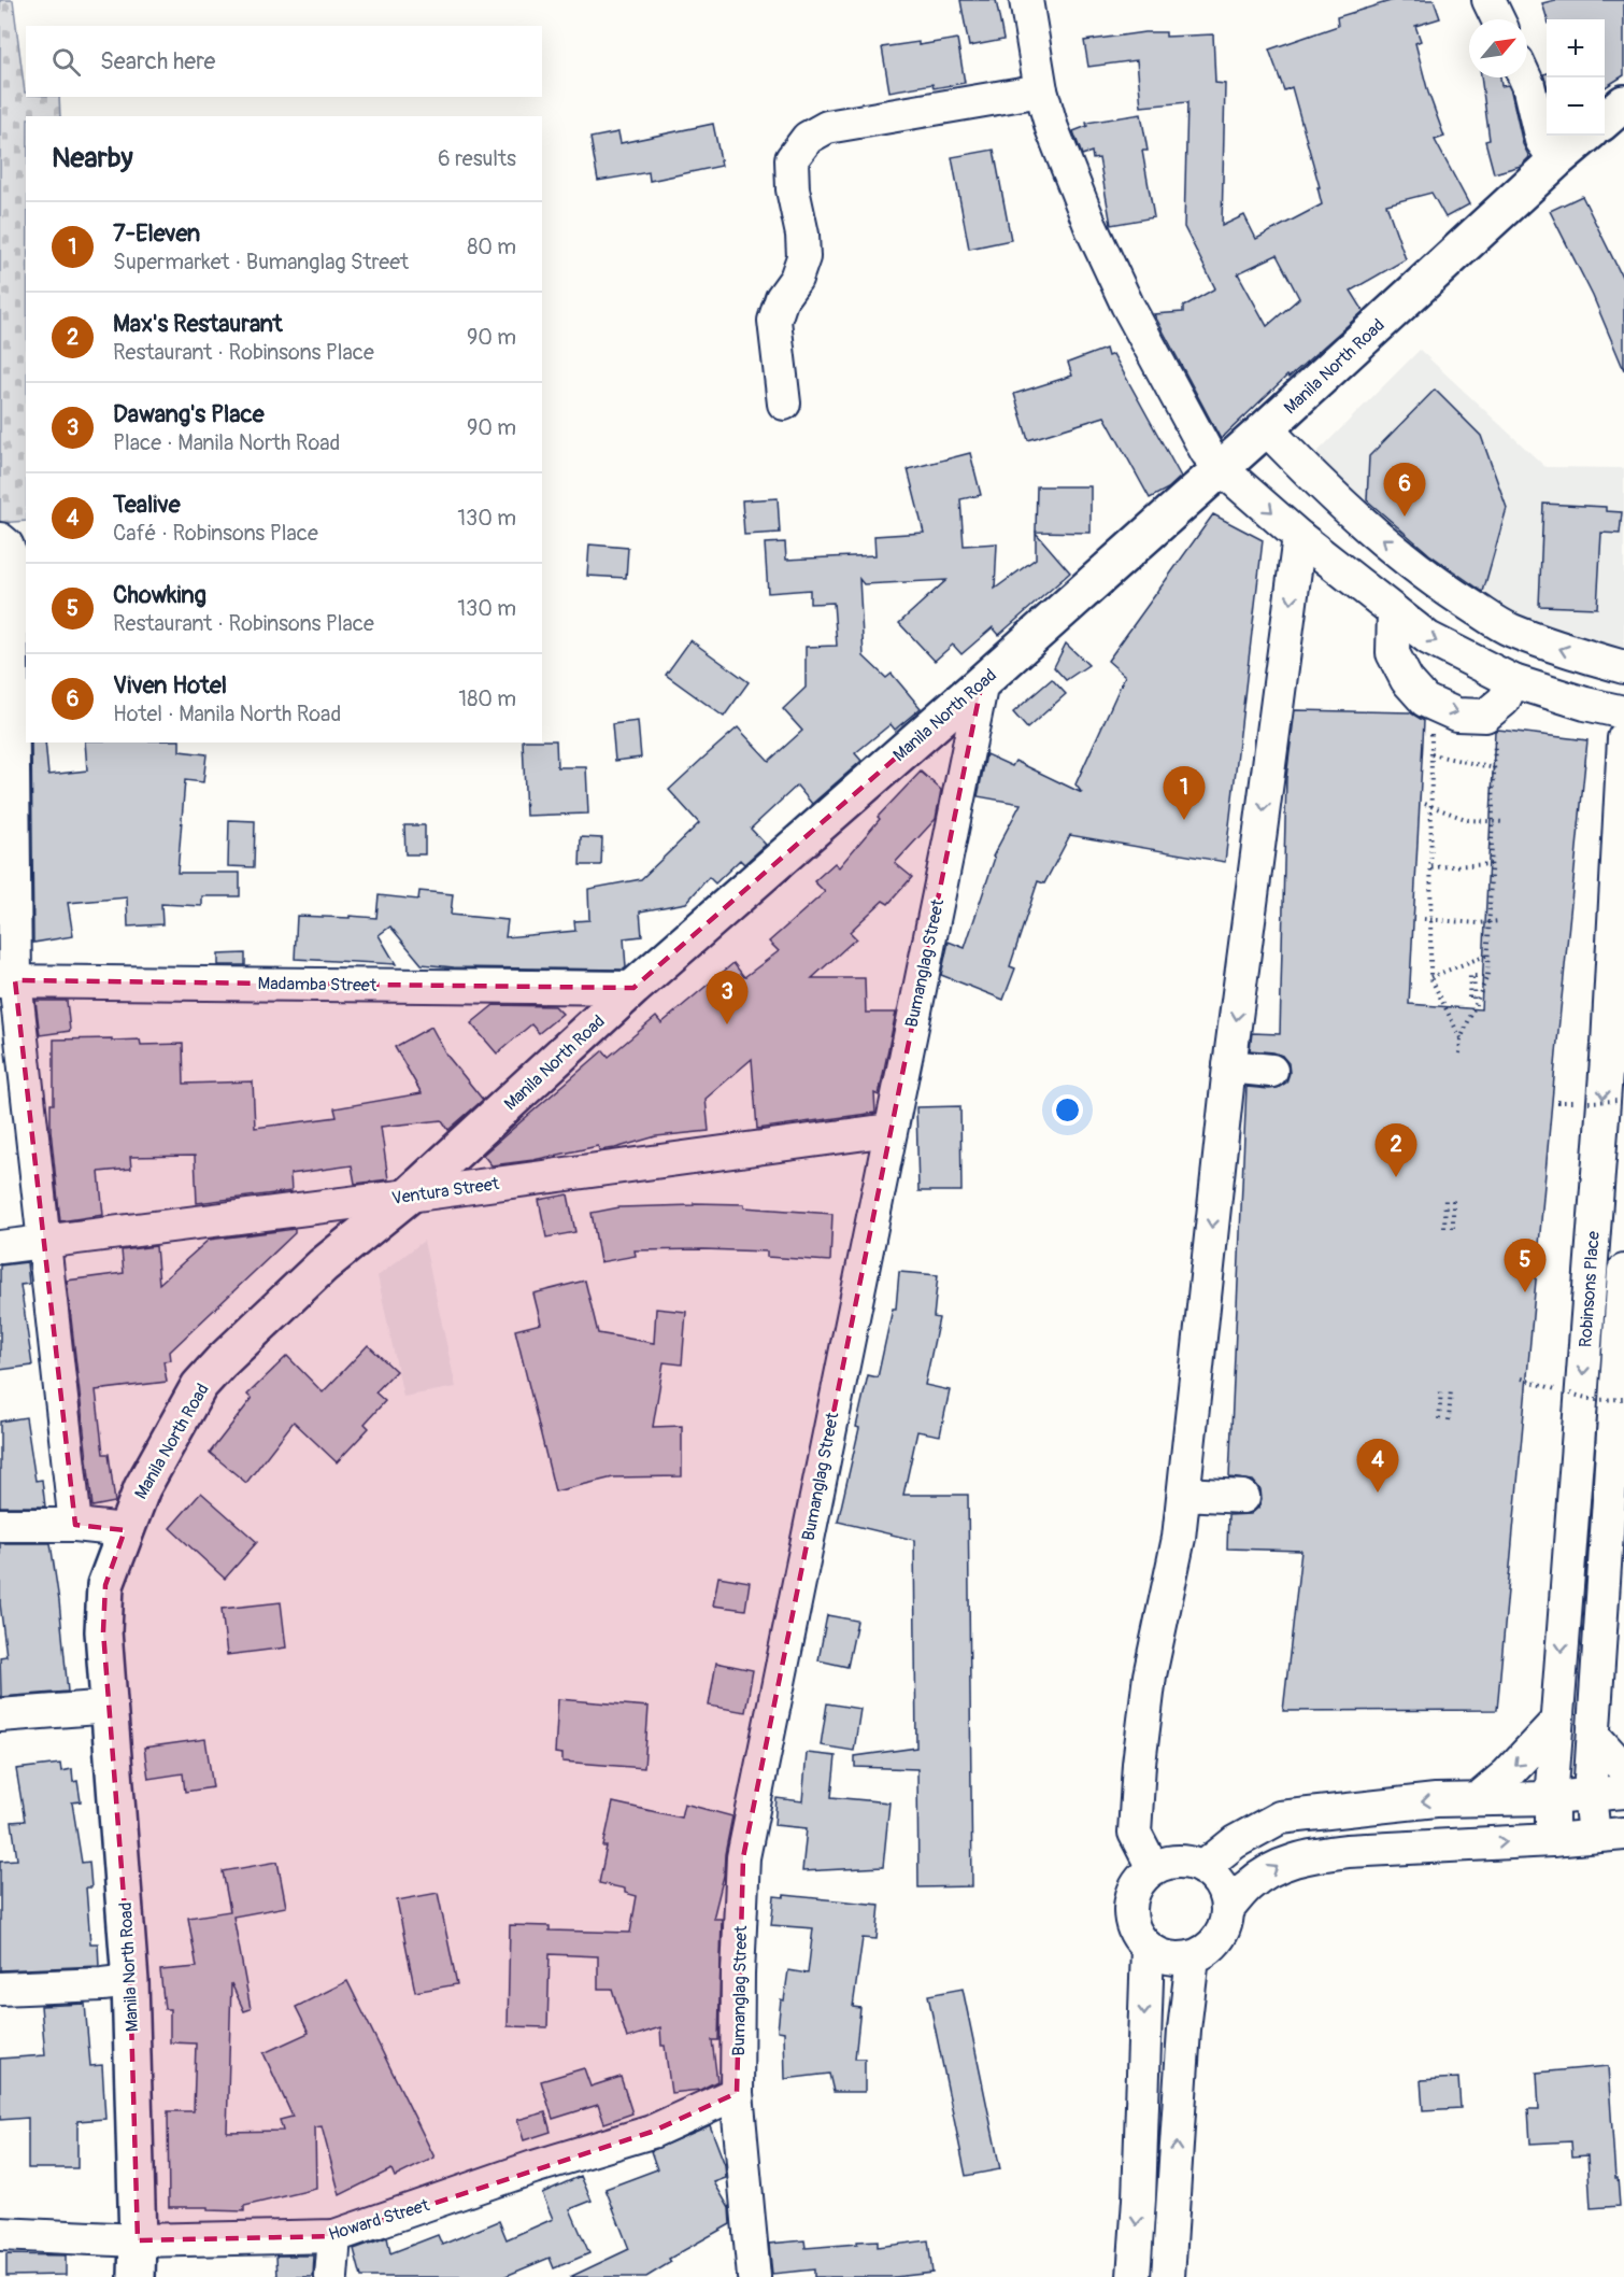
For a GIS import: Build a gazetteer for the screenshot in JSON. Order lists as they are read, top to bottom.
{
  "streets": {
    "highway": ["Manila North Road"],
    "street": [
      "Bumanglag Street",
      "Madamba Street",
      "Ventura Street",
      "Robinsons Place",
      "Howard Street"
    ]
  },
  "crossings": [
    ["Manila North Road", "Bumanglag Street"],
    ["Manila North Road", "Madamba Street"],
    ["Manila North Road", "Ventura Street"],
    ["Manila North Road", "Howard Street"],
    ["Bumanglag Street", "Ventura Street"],
    ["Bumanglag Street", "Howard Street"]
  ],
  "north": "top right",
  "page": {
    "map_buttons": ["+", "−"],
    "search": "Search here",
    "heading": ["Nearby", "6 results"],
    "list": [
      {
        "mark": "1",
        "name": "7-Eleven",
        "note": "Supermarket · Bumanglag Street",
        "value": "80 m"
      },
      {
        "mark": "2",
        "name": "Max's Restaurant",
        "note": "Restaurant · Robinsons Place",
        "value": "90 m"
      },
      {
        "mark": "3",
        "name": "Dawang's Place",
        "note": "Place · Manila North Road",
        "value": "90 m"
      },
      {
        "mark": "4",
        "name": "Tealive",
        "note": "Café · Robinsons Place",
        "value": "130 m"
      },
      {
        "mark": "5",
        "name": "Chowking",
        "note": "Restaurant · Robinsons Place",
        "value": "130 m"
      },
      {
        "mark": "6",
        "name": "Viven Hotel",
        "note": "Hotel · Manila North Road",
        "value": "180 m"
      }
    ],
    "pins": [
      "6",
      "1",
      "3",
      "2",
      "5",
      "4"
    ]
  }
}
